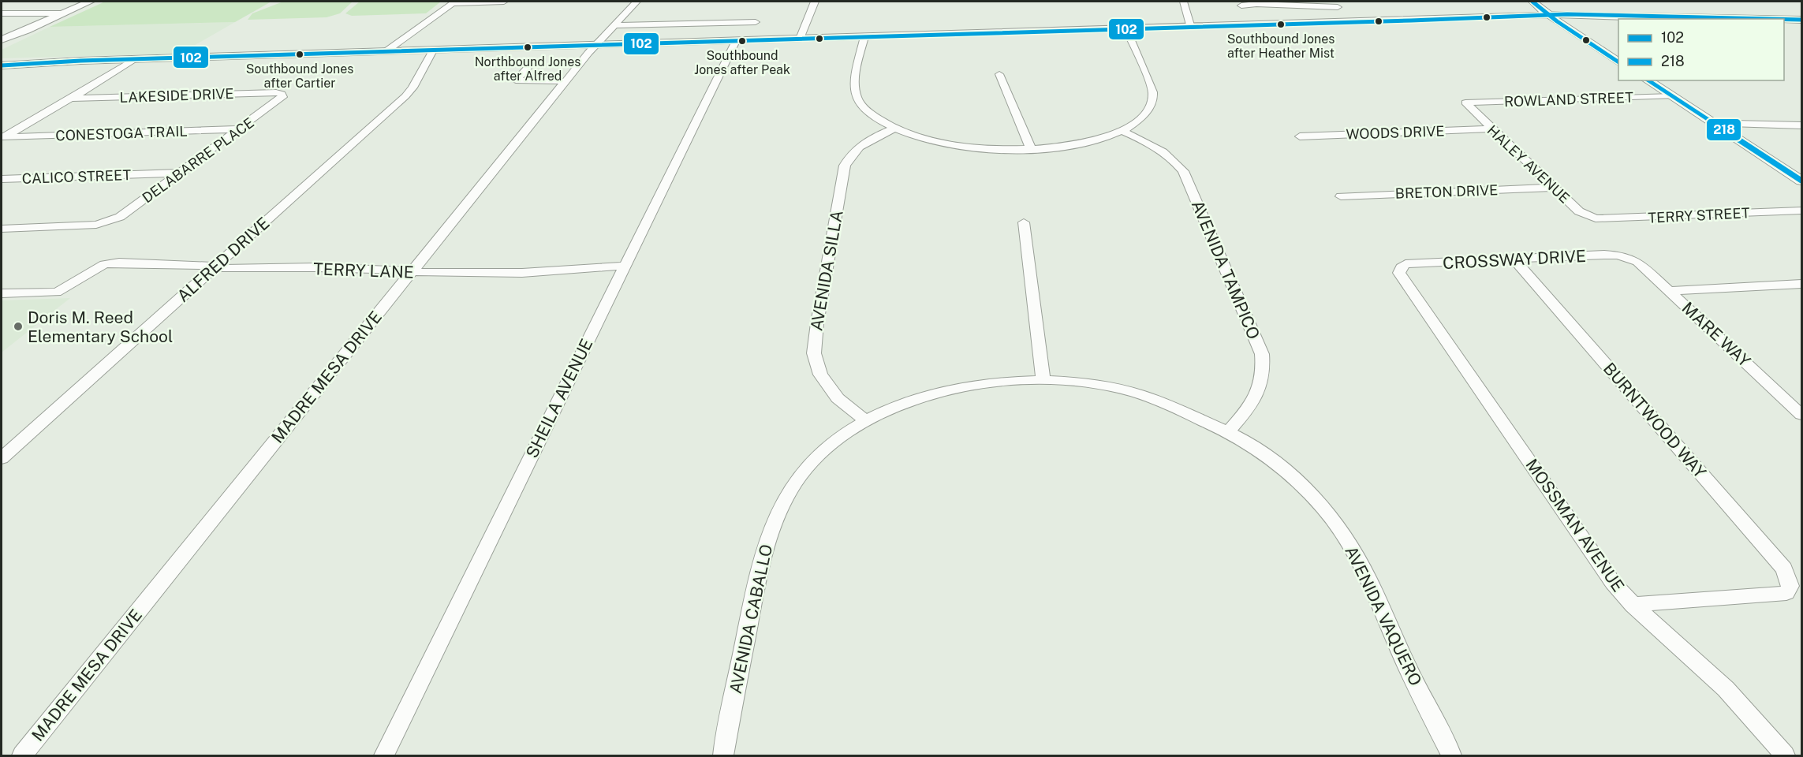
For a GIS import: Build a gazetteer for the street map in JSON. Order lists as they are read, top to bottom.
{
  "streets": {
    "street": [
      "LAKESIDE DRIVE",
      "ROWLAND STREET",
      "WOODS DRIVE",
      "CONESTOGA TRAIL",
      "DELABARRE PLACE",
      "HALEY AVENUE",
      "CALICO STREET",
      "BRETON DRIVE",
      "TERRY STREET",
      "ALFRED DRIVE",
      "CROSSWAY DRIVE",
      "AVENIDA TAMPICO",
      "TERRY LANE",
      "AVENIDA SILLA",
      "MARE WAY",
      "MADRE MESA DRIVE",
      "SHEILA AVENUE",
      "BURNTWOOD WAY",
      "MOSSMAN AVENUE",
      "AVENIDA VAQUERO",
      "AVENIDA CABALLO"
    ]
  },
  "crossings": [
    ["LAKESIDE DRIVE", "DELABARRE PLACE"],
    ["ROWLAND STREET", "HALEY AVENUE"],
    ["WOODS DRIVE", "HALEY AVENUE"],
    ["CONESTOGA TRAIL", "DELABARRE PLACE"],
    ["DELABARRE PLACE", "CALICO STREET"],
    ["HALEY AVENUE", "BRETON DRIVE"],
    ["HALEY AVENUE", "TERRY STREET"],
    ["ALFRED DRIVE", "TERRY LANE"],
    ["CROSSWAY DRIVE", "MARE WAY"],
    ["CROSSWAY DRIVE", "BURNTWOOD WAY"],
    ["CROSSWAY DRIVE", "MOSSMAN AVENUE"],
    ["AVENIDA TAMPICO", "AVENIDA VAQUERO"],
    ["TERRY LANE", "MADRE MESA DRIVE"],
    ["TERRY LANE", "SHEILA AVENUE"],
    ["AVENIDA SILLA", "AVENIDA CABALLO"],
    ["BURNTWOOD WAY", "MOSSMAN AVENUE"],
    ["AVENIDA VAQUERO", "AVENIDA CABALLO"]
  ],
  "places": [
    "Southbound Jones after Heather Mist",
    "Southbound Jones after Peak",
    "Northbound Jones after Alfred",
    "Southbound Jones after Cartier",
    "Doris M. Reed Elementary School"
  ],
  "lines": ["transit line 218", "transit line 102"],
  "legend": ["102", "218"]
}
